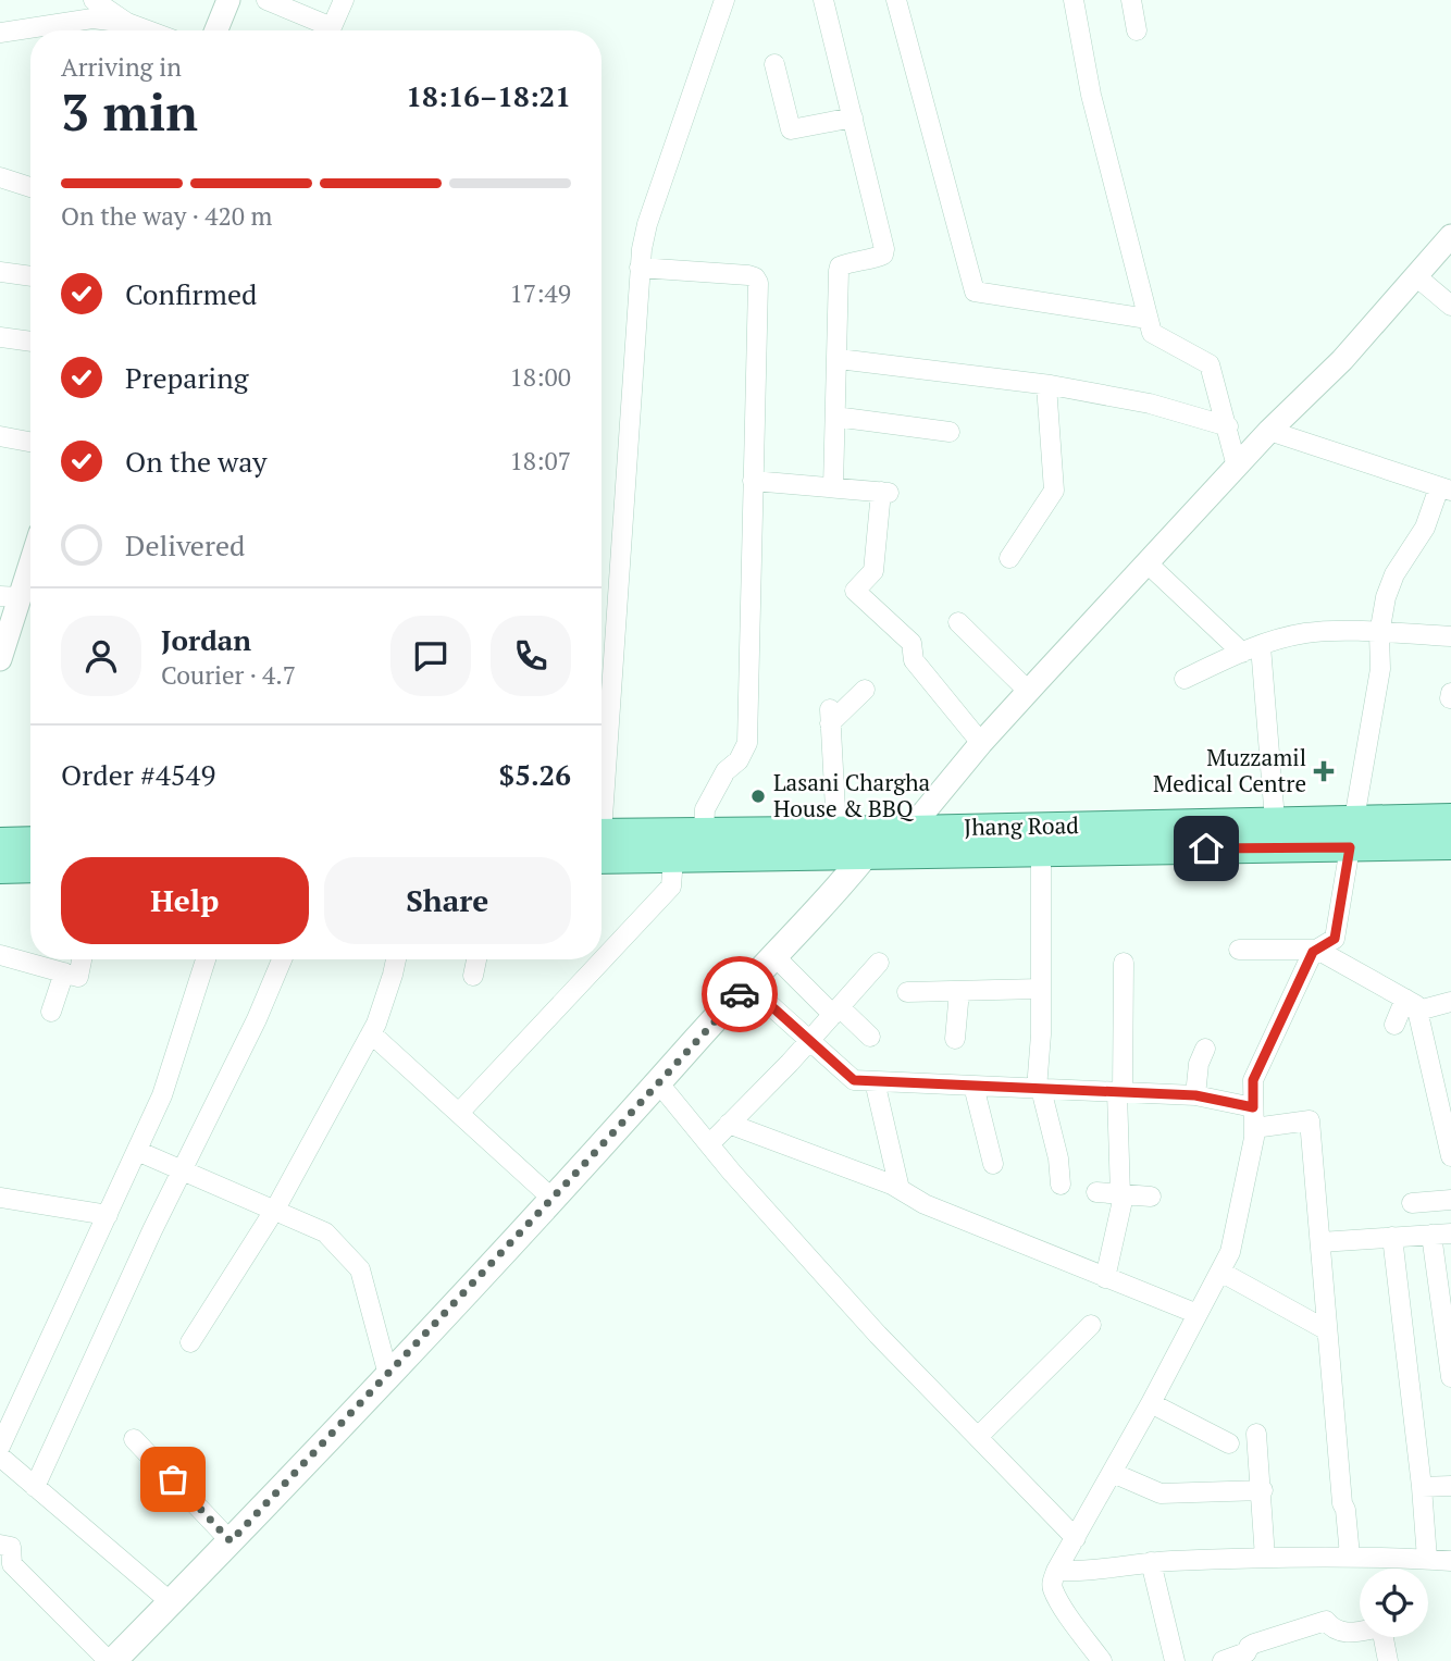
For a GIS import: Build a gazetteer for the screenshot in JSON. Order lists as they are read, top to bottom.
{
  "streets": {
    "main road": ["Jhang Road"]
  },
  "places": {
    "health": ["Muzzamil Medical Centre"],
    "other": ["Lasani Chargha House & BBQ"]
  },
  "page": {
    "heading": ["3 min", "Arriving in", "18:16–18:21"],
    "panel": [
      "Jordan",
      "Courier · 4.7",
      "Order #4549",
      "$5.26"
    ],
    "bar": "On the way · 420 m",
    "list": [
      ["Confirmed", "17:49"],
      ["Preparing", "18:00"],
      ["On the way", "18:07"],
      "Delivered"
    ],
    "buttons": ["Help", "Share"]
  }
}
